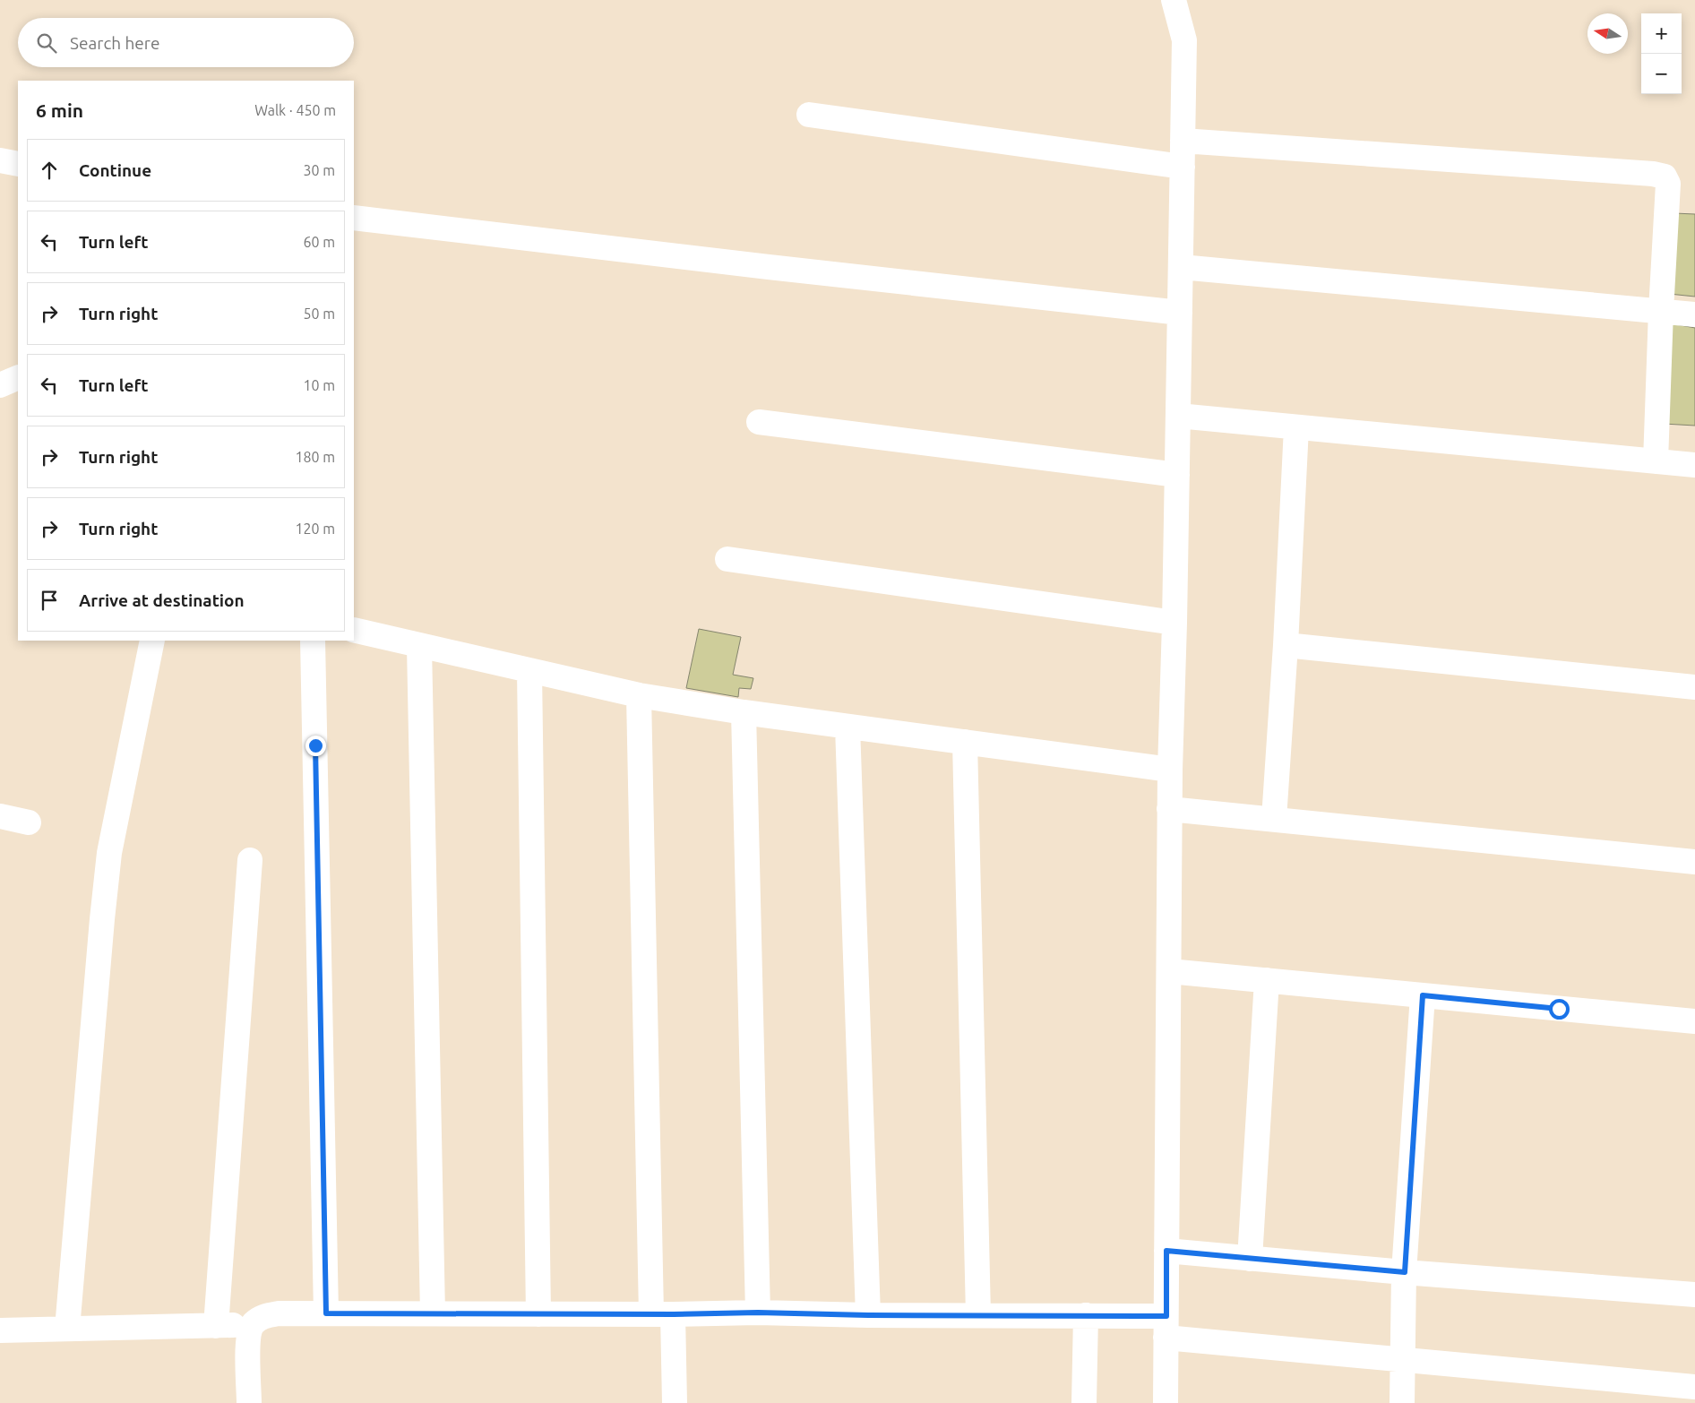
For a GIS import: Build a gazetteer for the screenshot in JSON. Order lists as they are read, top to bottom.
{
  "north": "left",
  "page": {
    "map_buttons": ["+", "−"],
    "search": "Search here",
    "heading": ["6 min", "Walk · 450 m"],
    "list": [
      ["Continue", "30 m"],
      ["Turn left", "60 m"],
      ["Turn right", "50 m"],
      ["Turn left", "10 m"],
      ["Turn right", "180 m"],
      ["Turn right", "120 m"],
      "Arrive at destination"
    ]
  }
}
